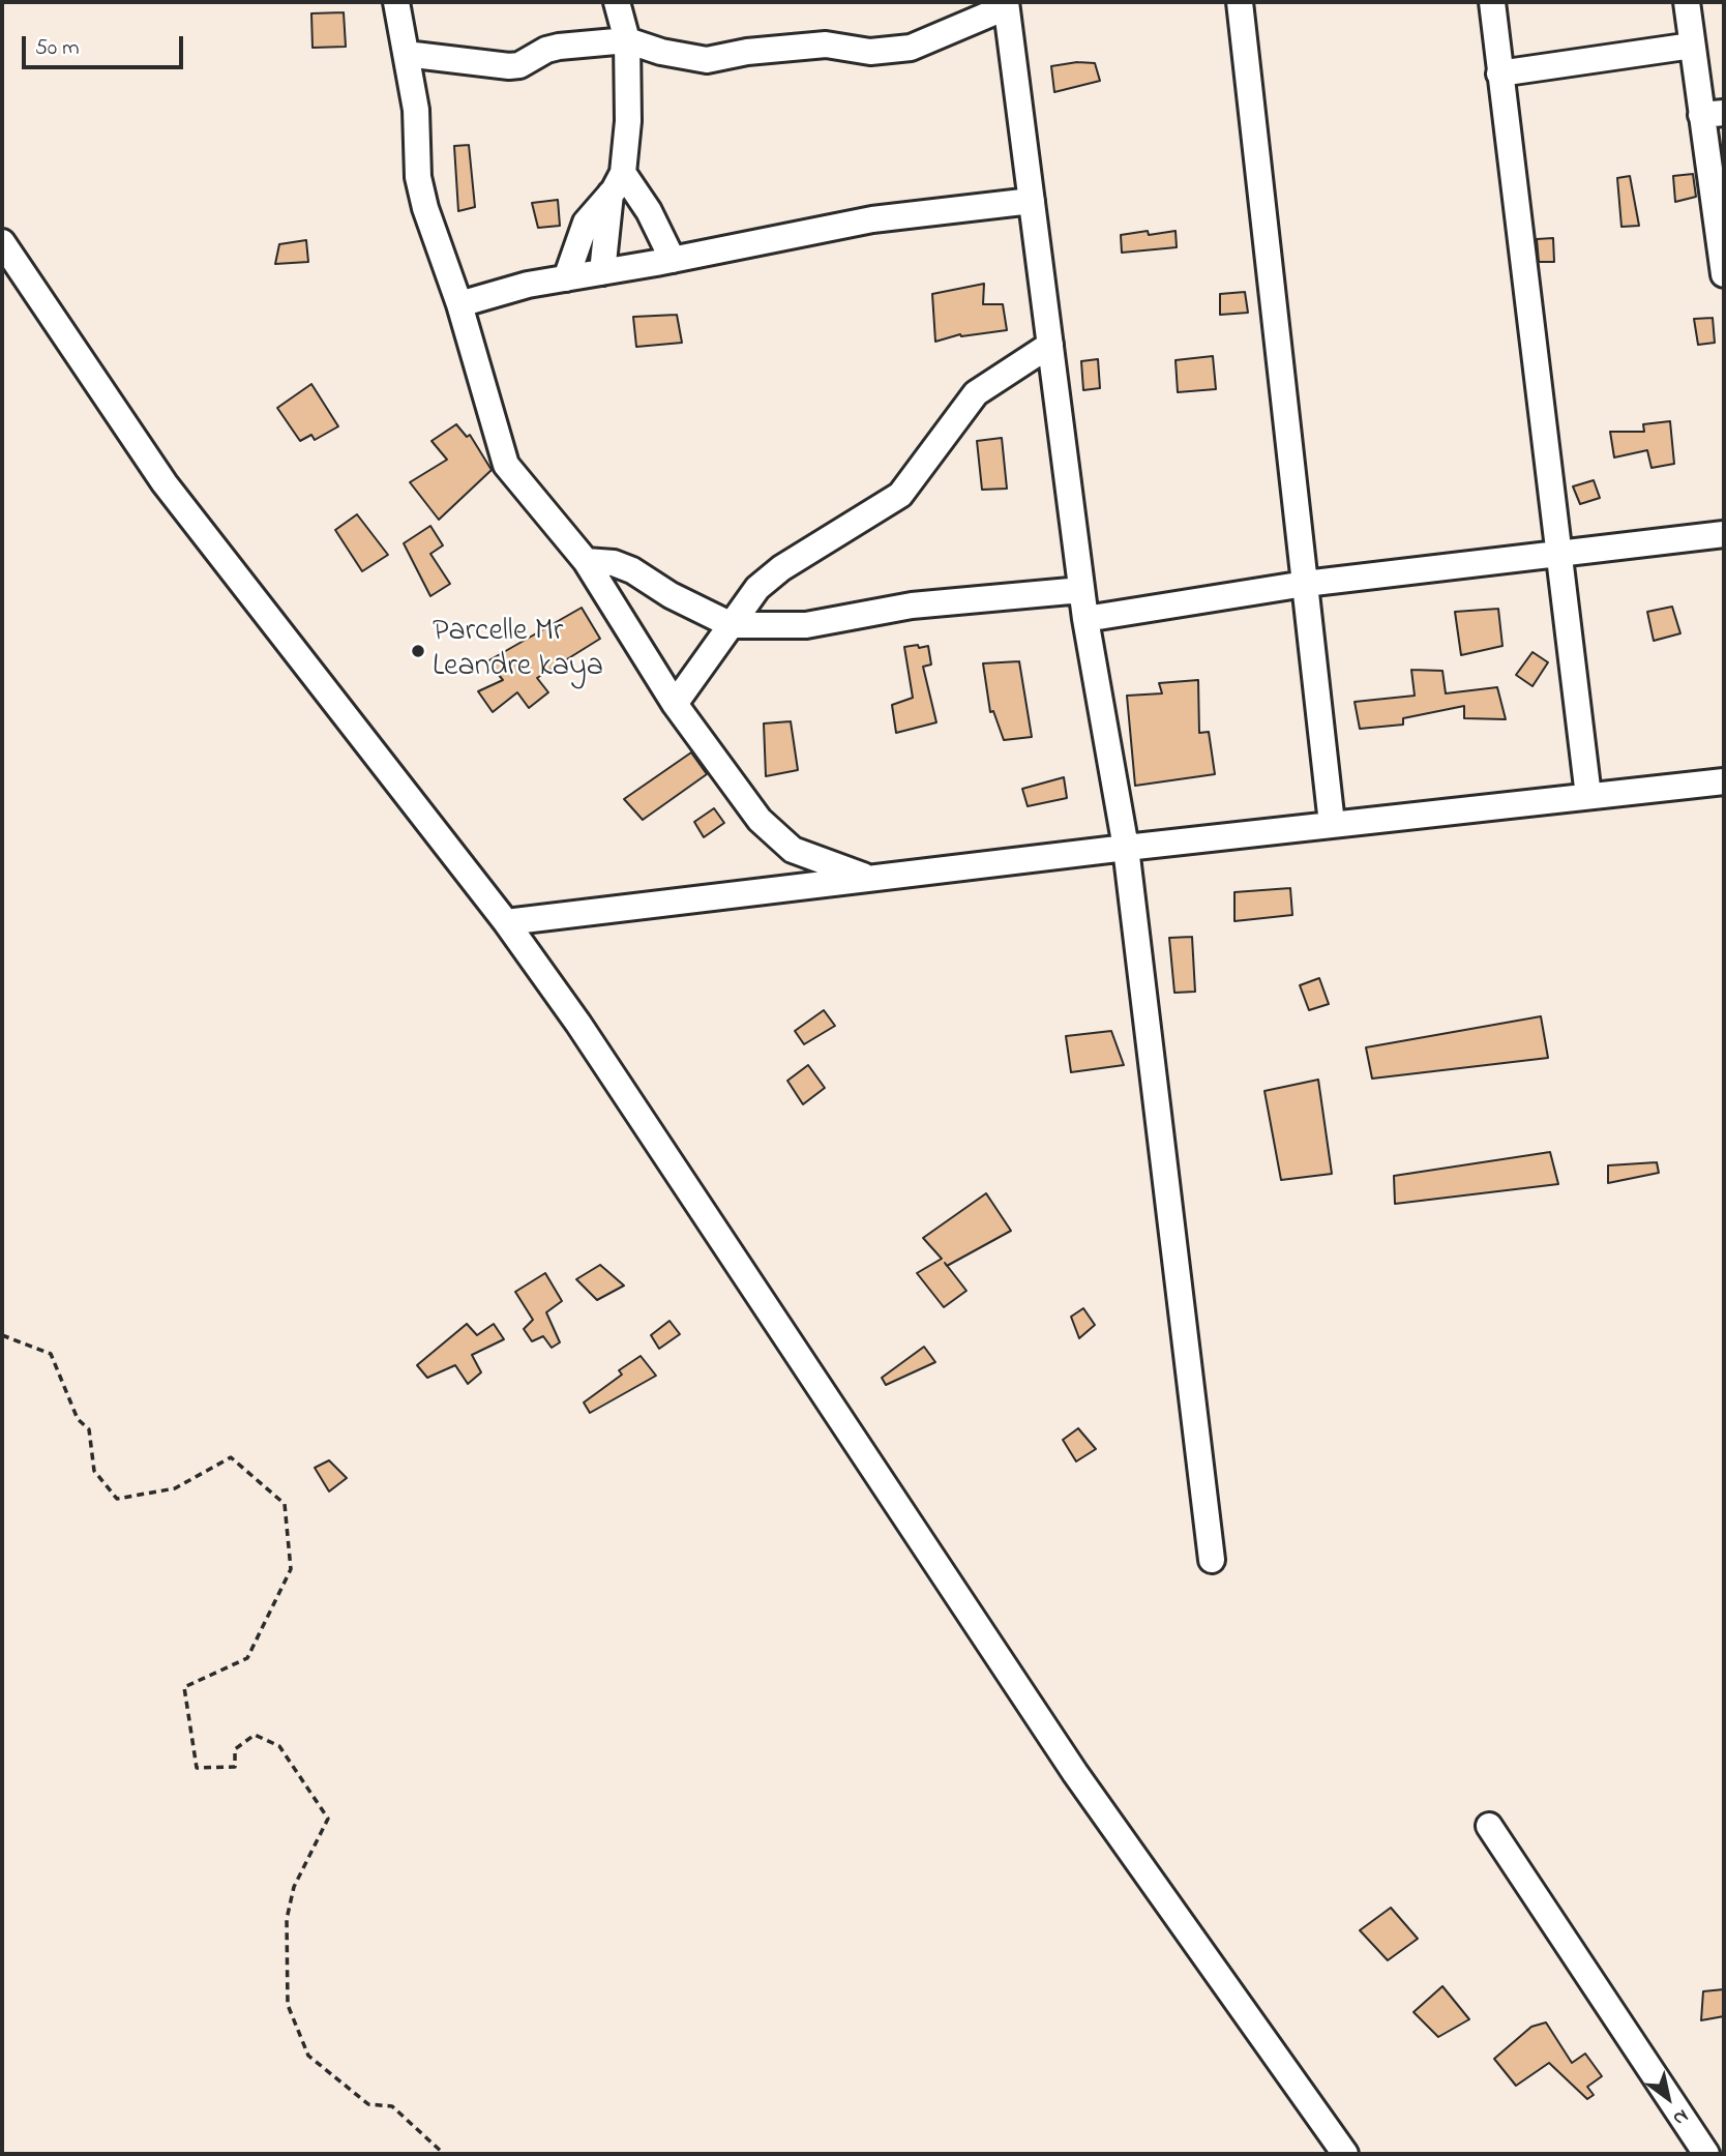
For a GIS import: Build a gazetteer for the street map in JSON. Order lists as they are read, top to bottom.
{
  "places": ["Parcelle Mr Leandre kaya"],
  "scale_bar": "50 m",
  "north": "bottom right"
}
